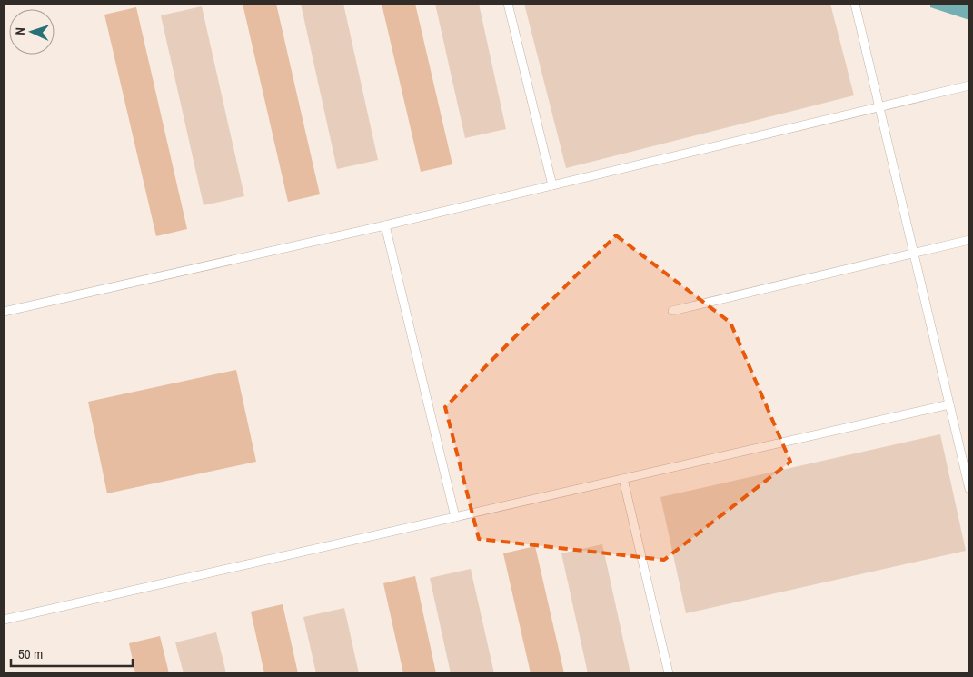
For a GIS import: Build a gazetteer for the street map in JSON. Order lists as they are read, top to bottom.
{
  "scale_bar": "50 m",
  "north": "left"
}
